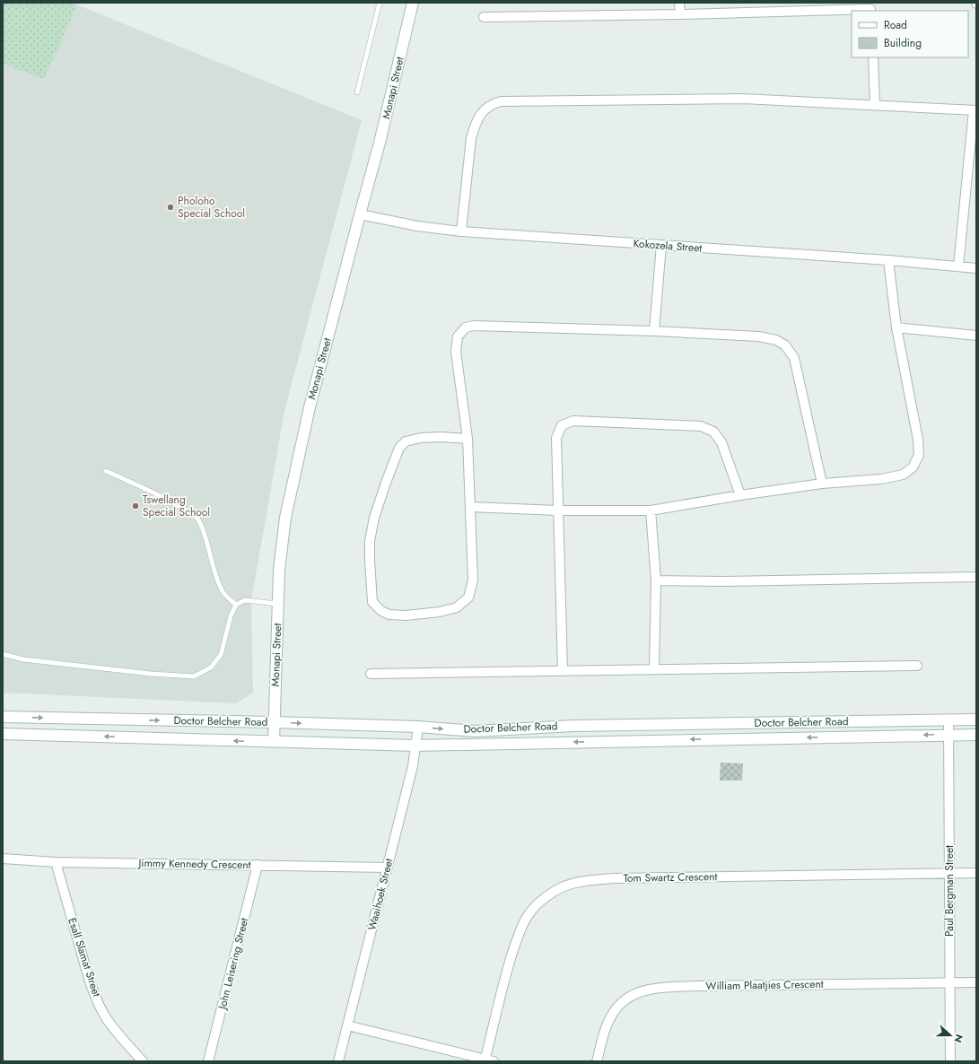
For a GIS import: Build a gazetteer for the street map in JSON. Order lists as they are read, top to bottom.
{
  "streets": {
    "main road": ["Monapi Street", "Doctor Belcher Road"],
    "street": [
      "Kokozela Street",
      "Jimmy Kennedy Crescent",
      "Tom Swartz Crescent",
      "Paul Bergman Street",
      "Waaihoek Street",
      "Esall Slamat Street",
      "John Leisering Street",
      "William Plaatjies Crescent"
    ]
  },
  "crossings": [
    ["Monapi Street", "Kokozela Street"],
    ["Monapi Street", "Doctor Belcher Road"],
    ["Doctor Belcher Road", "Paul Bergman Street"],
    ["Doctor Belcher Road", "Waaihoek Street"],
    ["Jimmy Kennedy Crescent", "Waaihoek Street"],
    ["Jimmy Kennedy Crescent", "Esall Slamat Street"],
    ["Jimmy Kennedy Crescent", "John Leisering Street"],
    ["Tom Swartz Crescent", "Paul Bergman Street"],
    ["Paul Bergman Street", "William Plaatjies Crescent"]
  ],
  "places": ["Pholoho Special School", "Tswellang Special School"],
  "legend": ["Road", "Building"],
  "north": "right"
}
